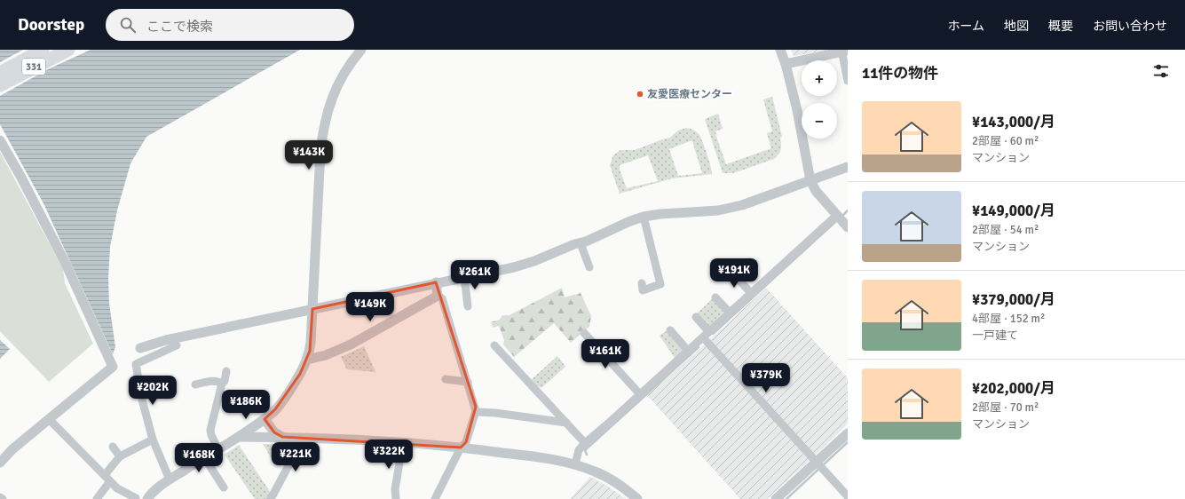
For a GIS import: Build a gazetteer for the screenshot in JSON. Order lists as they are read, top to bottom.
{
  "streets": {
    "highway": ["331"]
  },
  "places": ["友愛医療センター"],
  "page": {
    "header": "Doorstep",
    "search": "ここで検索",
    "nav": [
      "ホーム",
      "地図",
      "概要",
      "お問い合わせ"
    ],
    "heading": "11件の物件",
    "map_buttons": ["+", "−"],
    "list": [
      {
        "name": "¥143,000/月",
        "note": "2部屋 · 60 m² · マンション"
      },
      {
        "name": "¥149,000/月",
        "note": "2部屋 · 54 m² · マンション"
      },
      {
        "name": "¥379,000/月",
        "note": "4部屋 · 152 m² · 一戸建て"
      },
      {
        "name": "¥202,000/月",
        "note": "2部屋 · 70 m² · マンション"
      }
    ],
    "price": [
      "¥143K",
      "¥191K",
      "¥261K",
      "¥149K",
      "¥161K",
      "¥379K",
      "¥202K",
      "¥186K",
      "¥322K",
      "¥221K",
      "¥168K"
    ]
  }
}
